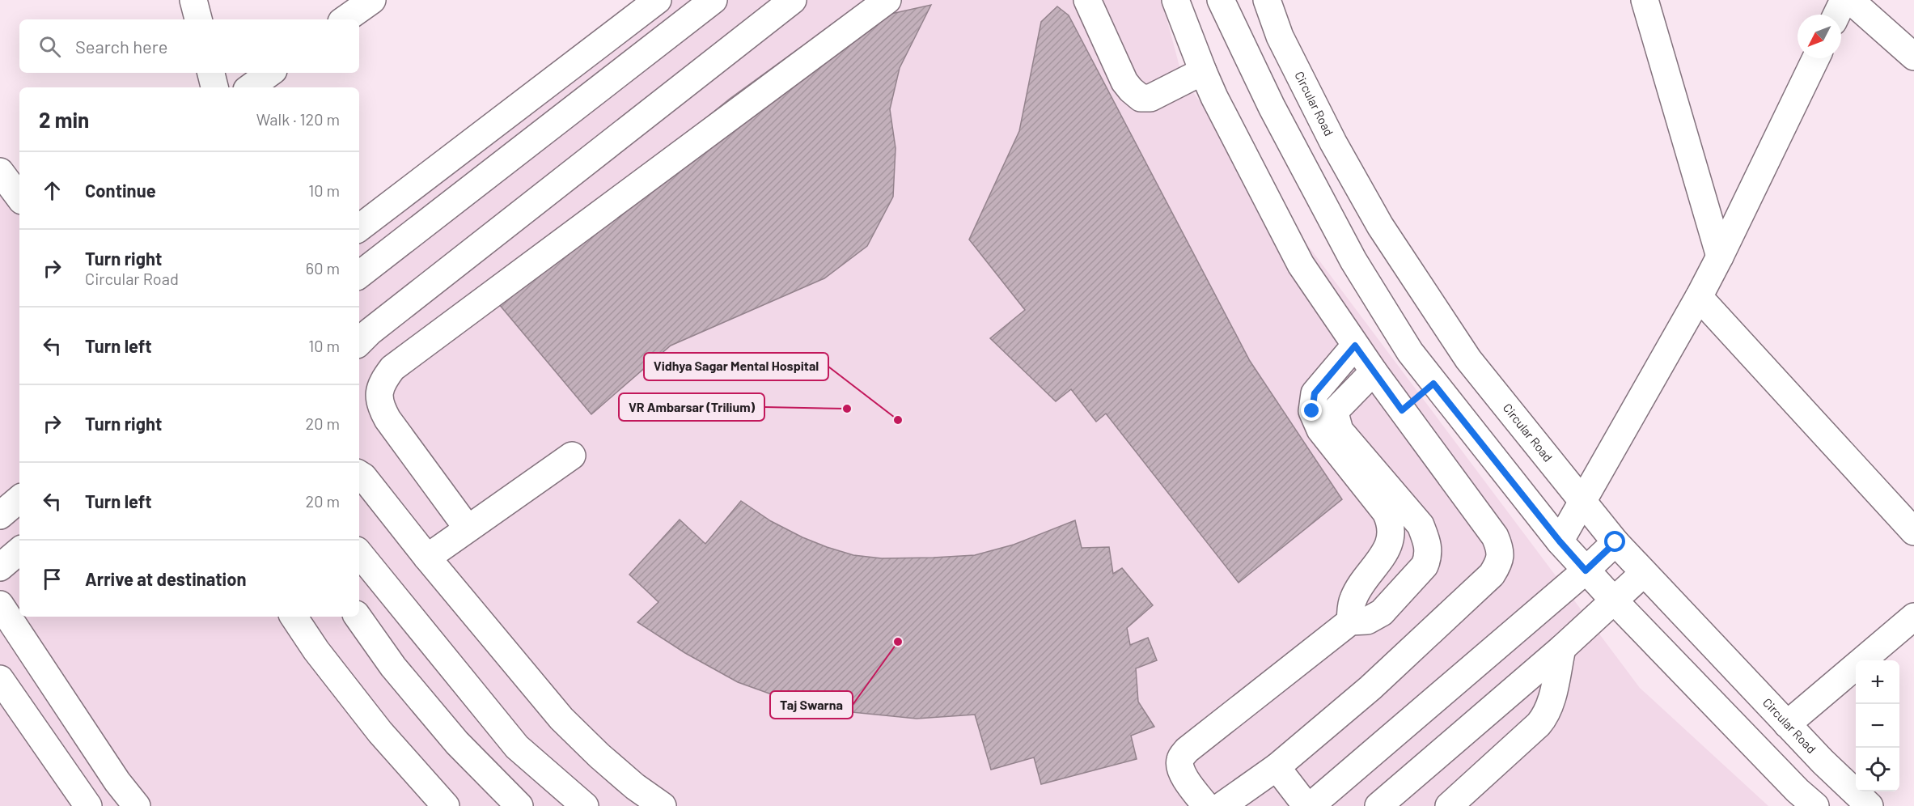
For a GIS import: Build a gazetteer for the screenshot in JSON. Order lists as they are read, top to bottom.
{
  "streets": {
    "street": ["Circular Road"]
  },
  "places": ["VR Ambarsar (Trilium)", "Vidhya Sagar Mental Hospital", "Taj Swarna"],
  "north": "bottom left",
  "page": {
    "search": "Search here",
    "heading": ["2 min", "Walk · 120 m"],
    "list": [
      ["Continue", "10 m"],
      ["Turn right", "Circular Road", "60 m"],
      ["Turn left", "10 m"],
      ["Turn right", "20 m"],
      ["Turn left", "20 m"],
      "Arrive at destination"
    ],
    "map_buttons": ["+", "−"]
  }
}
